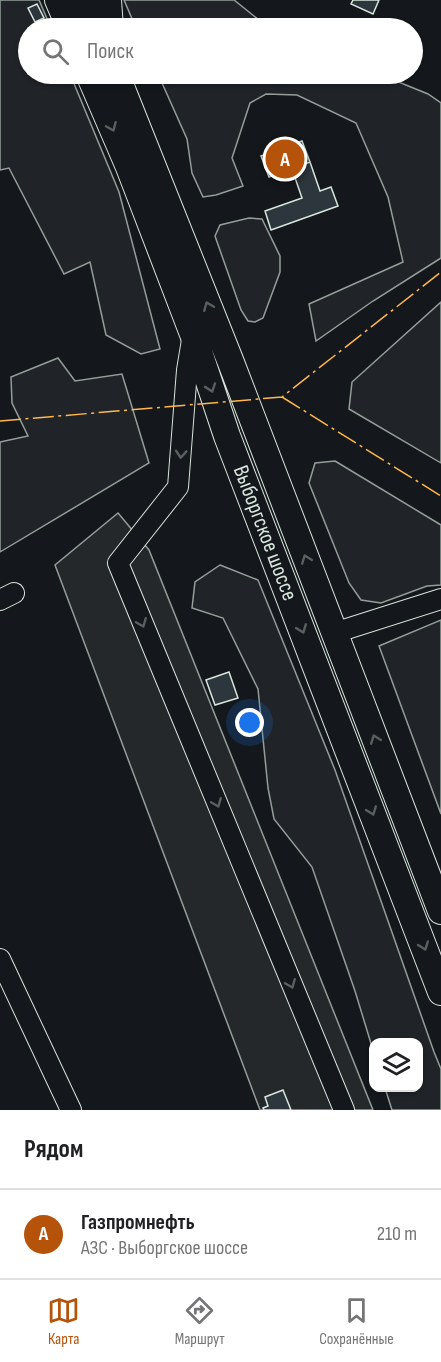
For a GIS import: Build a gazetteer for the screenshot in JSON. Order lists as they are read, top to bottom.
{
  "streets": {
    "main road": ["Выборгское шоссе"]
  },
  "page": {
    "search": "Поиск",
    "pins": "A",
    "heading": "Рядом",
    "list": [
      {
        "mark": "A",
        "name": "Газпромнефть",
        "note": "АЗС · Выборгское шоссе",
        "value": "210 m"
      }
    ],
    "nav": ["Карта", "Маршрут", "Сохранённые"]
  }
}
